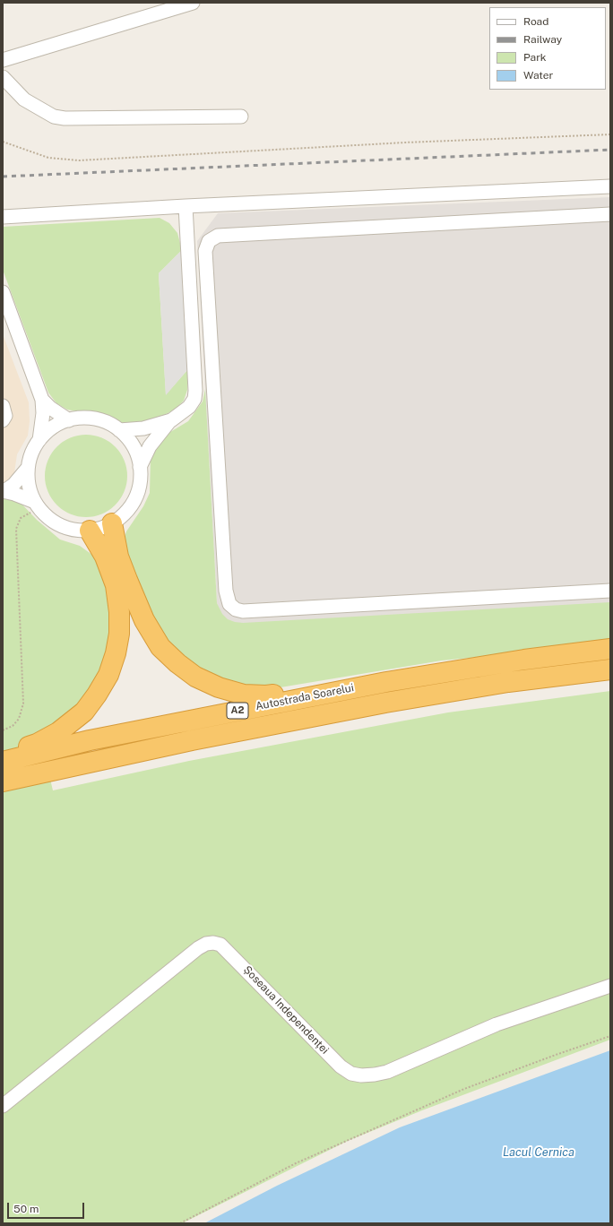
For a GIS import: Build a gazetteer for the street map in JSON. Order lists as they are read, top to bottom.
{
  "streets": {
    "highway": ["Autostrada Soarelui", "A2"],
    "street": ["Șoseaua Independenței"]
  },
  "water": ["Lacul Cernica"],
  "legend": [
    "Road",
    "Railway",
    "Park",
    "Water"
  ],
  "scale_bar": "50 m"
}
